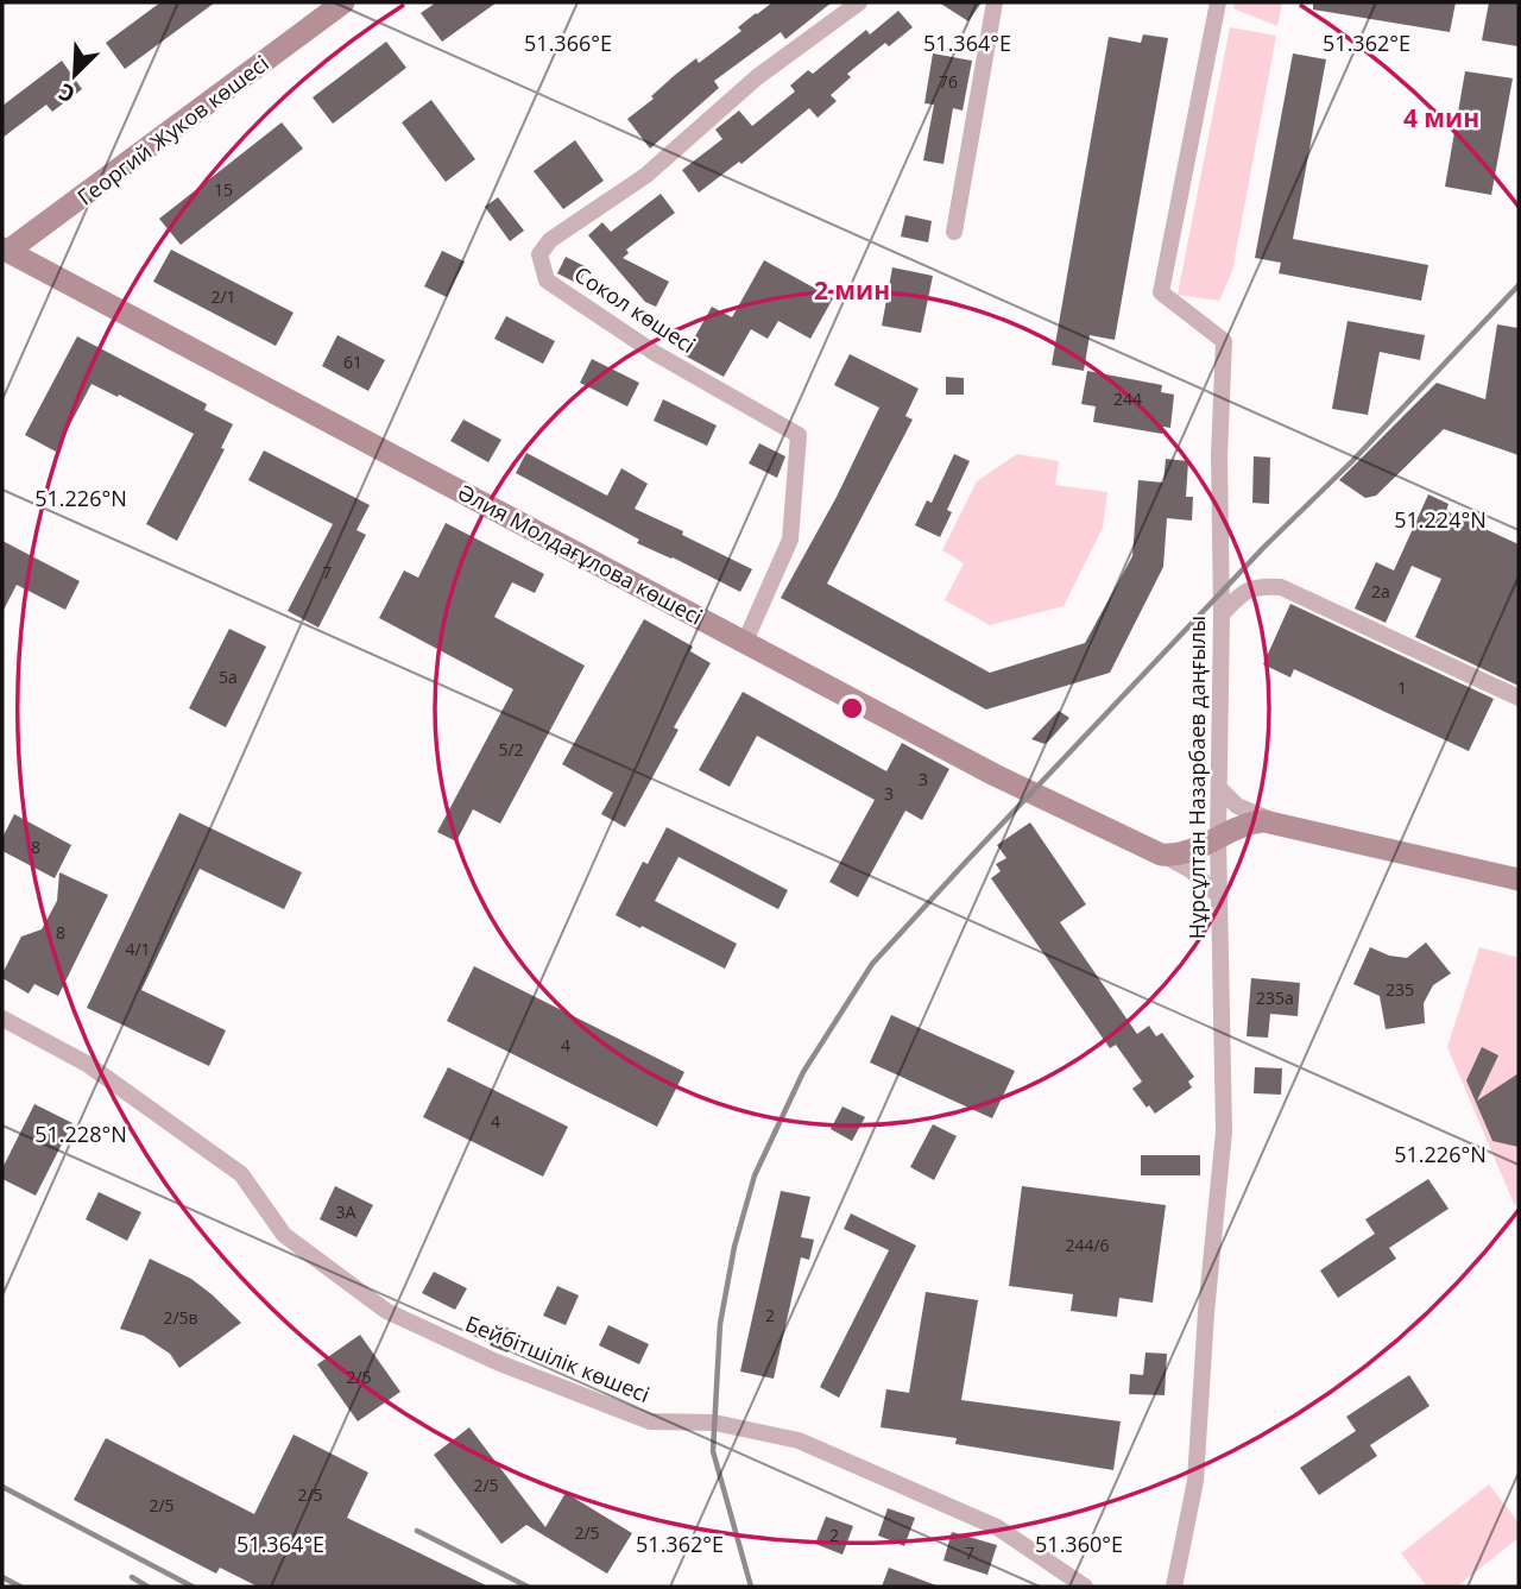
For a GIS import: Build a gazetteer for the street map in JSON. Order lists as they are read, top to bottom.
{
  "streets": {
    "main road": ["Георгий Жуков көшесі", "Әлия Молдағұлова көшесі"],
    "street": ["Сокол көшесі", "Нұрсұлтан Назарбаев даңғылы", "Бейбітшілік көшесі"]
  },
  "crossings": [
    ["Георгий Жуков көшесі", "Әлия Молдағұлова көшесі"],
    ["Сокол көшесі", "Әлия Молдағұлова көшесі"]
  ],
  "house_numbers": [
    "76",
    "15",
    "2/1",
    "61",
    "244",
    "7",
    "2а",
    "5а",
    "1",
    "5/2",
    "3",
    "3",
    "8",
    "8",
    "4/1",
    "235",
    "235а",
    "4",
    "4",
    "3А",
    "244/6",
    "2",
    "2/5в",
    "2/5",
    "2/5",
    "2/5",
    "2/5",
    "2/5",
    "2",
    "7"
  ],
  "north": "bottom left",
  "coordinates": [
    "51.364°E",
    "51.366°E",
    "51.362°E",
    "51.226°N",
    "51.224°N",
    "51.228°N",
    "51.360°E"
  ],
  "rings": ["4 мин", "2 мин"]
}
